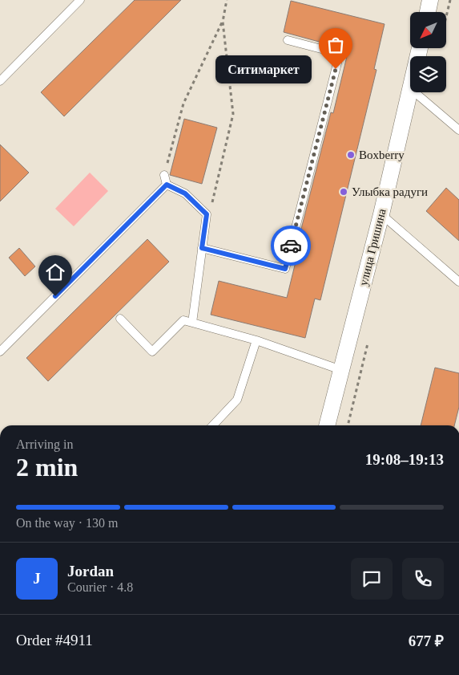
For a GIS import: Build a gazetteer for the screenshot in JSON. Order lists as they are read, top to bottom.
{
  "streets": {
    "street": ["улица Гришина"]
  },
  "places": ["Ситимаркет", "Boxberry", "Улыбка радуги"],
  "north": "bottom left",
  "page": {
    "bubble": "Ситимаркет",
    "heading": ["2 min", "Arriving in", "19:08–19:13"],
    "panel": [
      "Jordan",
      "Courier · 4.8",
      "Order #4911",
      "677 ₽"
    ],
    "bar": "On the way · 130 m",
    "round": "J"
  }
}
